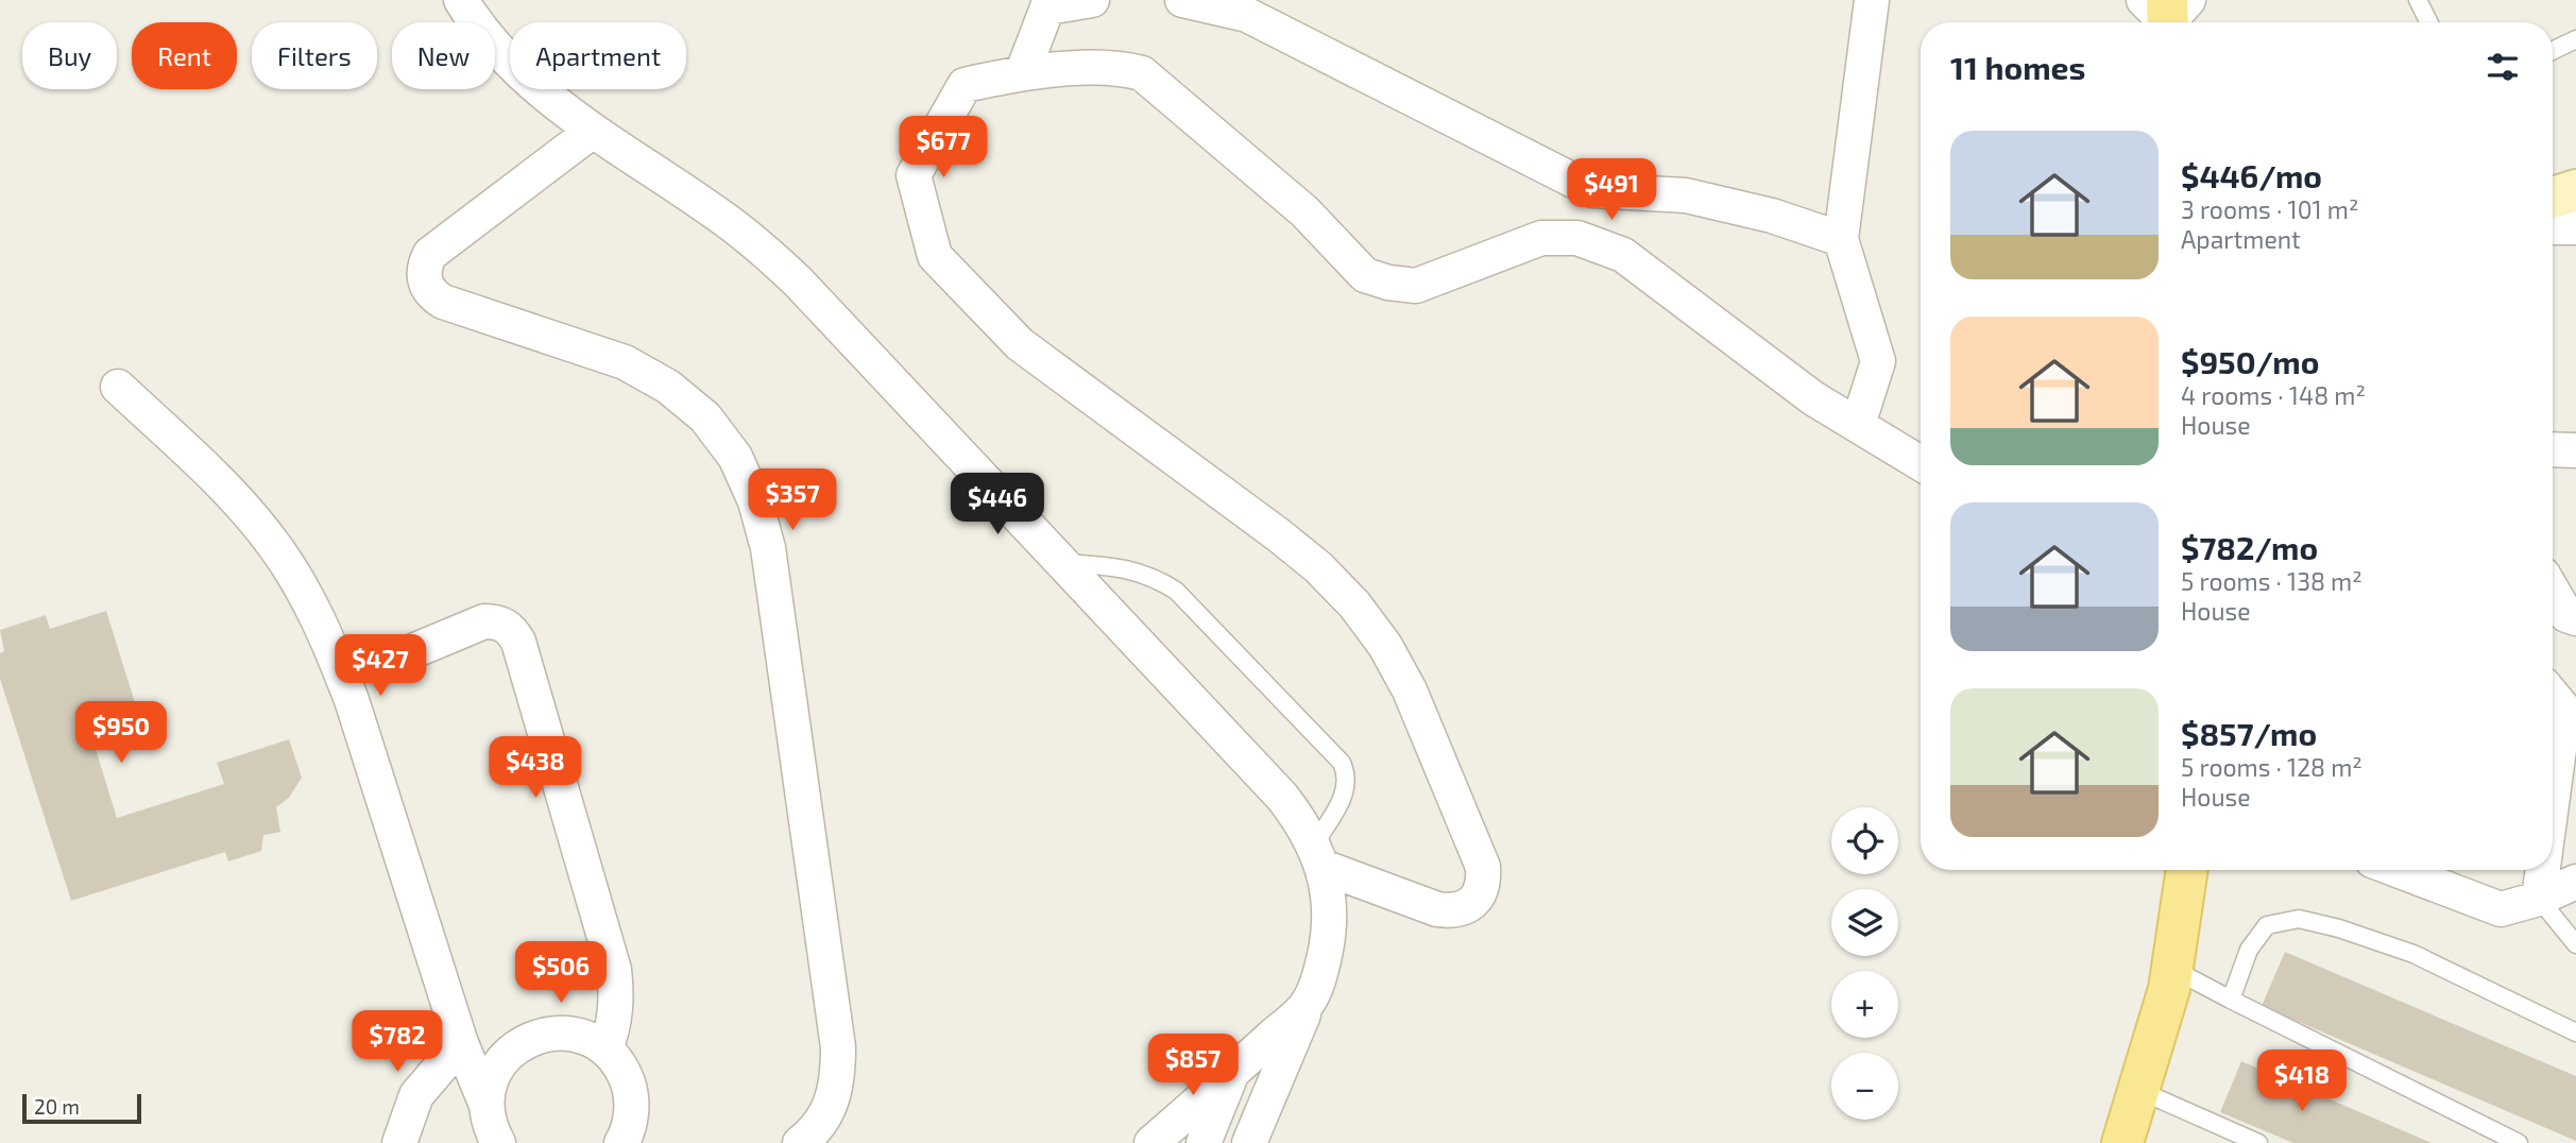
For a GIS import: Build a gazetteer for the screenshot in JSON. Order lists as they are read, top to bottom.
{
  "scale_bar": "20 m",
  "page": {
    "chip": [
      "Buy",
      "Rent",
      "Filters",
      "New",
      "Apartment"
    ],
    "heading": "11 homes",
    "list": [
      {
        "name": "$446/mo",
        "note": "3 rooms · 101 m² · Apartment"
      },
      {
        "name": "$950/mo",
        "note": "4 rooms · 148 m² · House"
      },
      {
        "name": "$782/mo",
        "note": "5 rooms · 138 m² · House"
      },
      {
        "name": "$857/mo",
        "note": "5 rooms · 128 m² · House"
      }
    ],
    "price": [
      "$677",
      "$491",
      "$357",
      "$446",
      "$427",
      "$950",
      "$438",
      "$506",
      "$782",
      "$857",
      "$418"
    ],
    "map_buttons": ["+", "−"],
    "scale": "20 m"
  }
}
